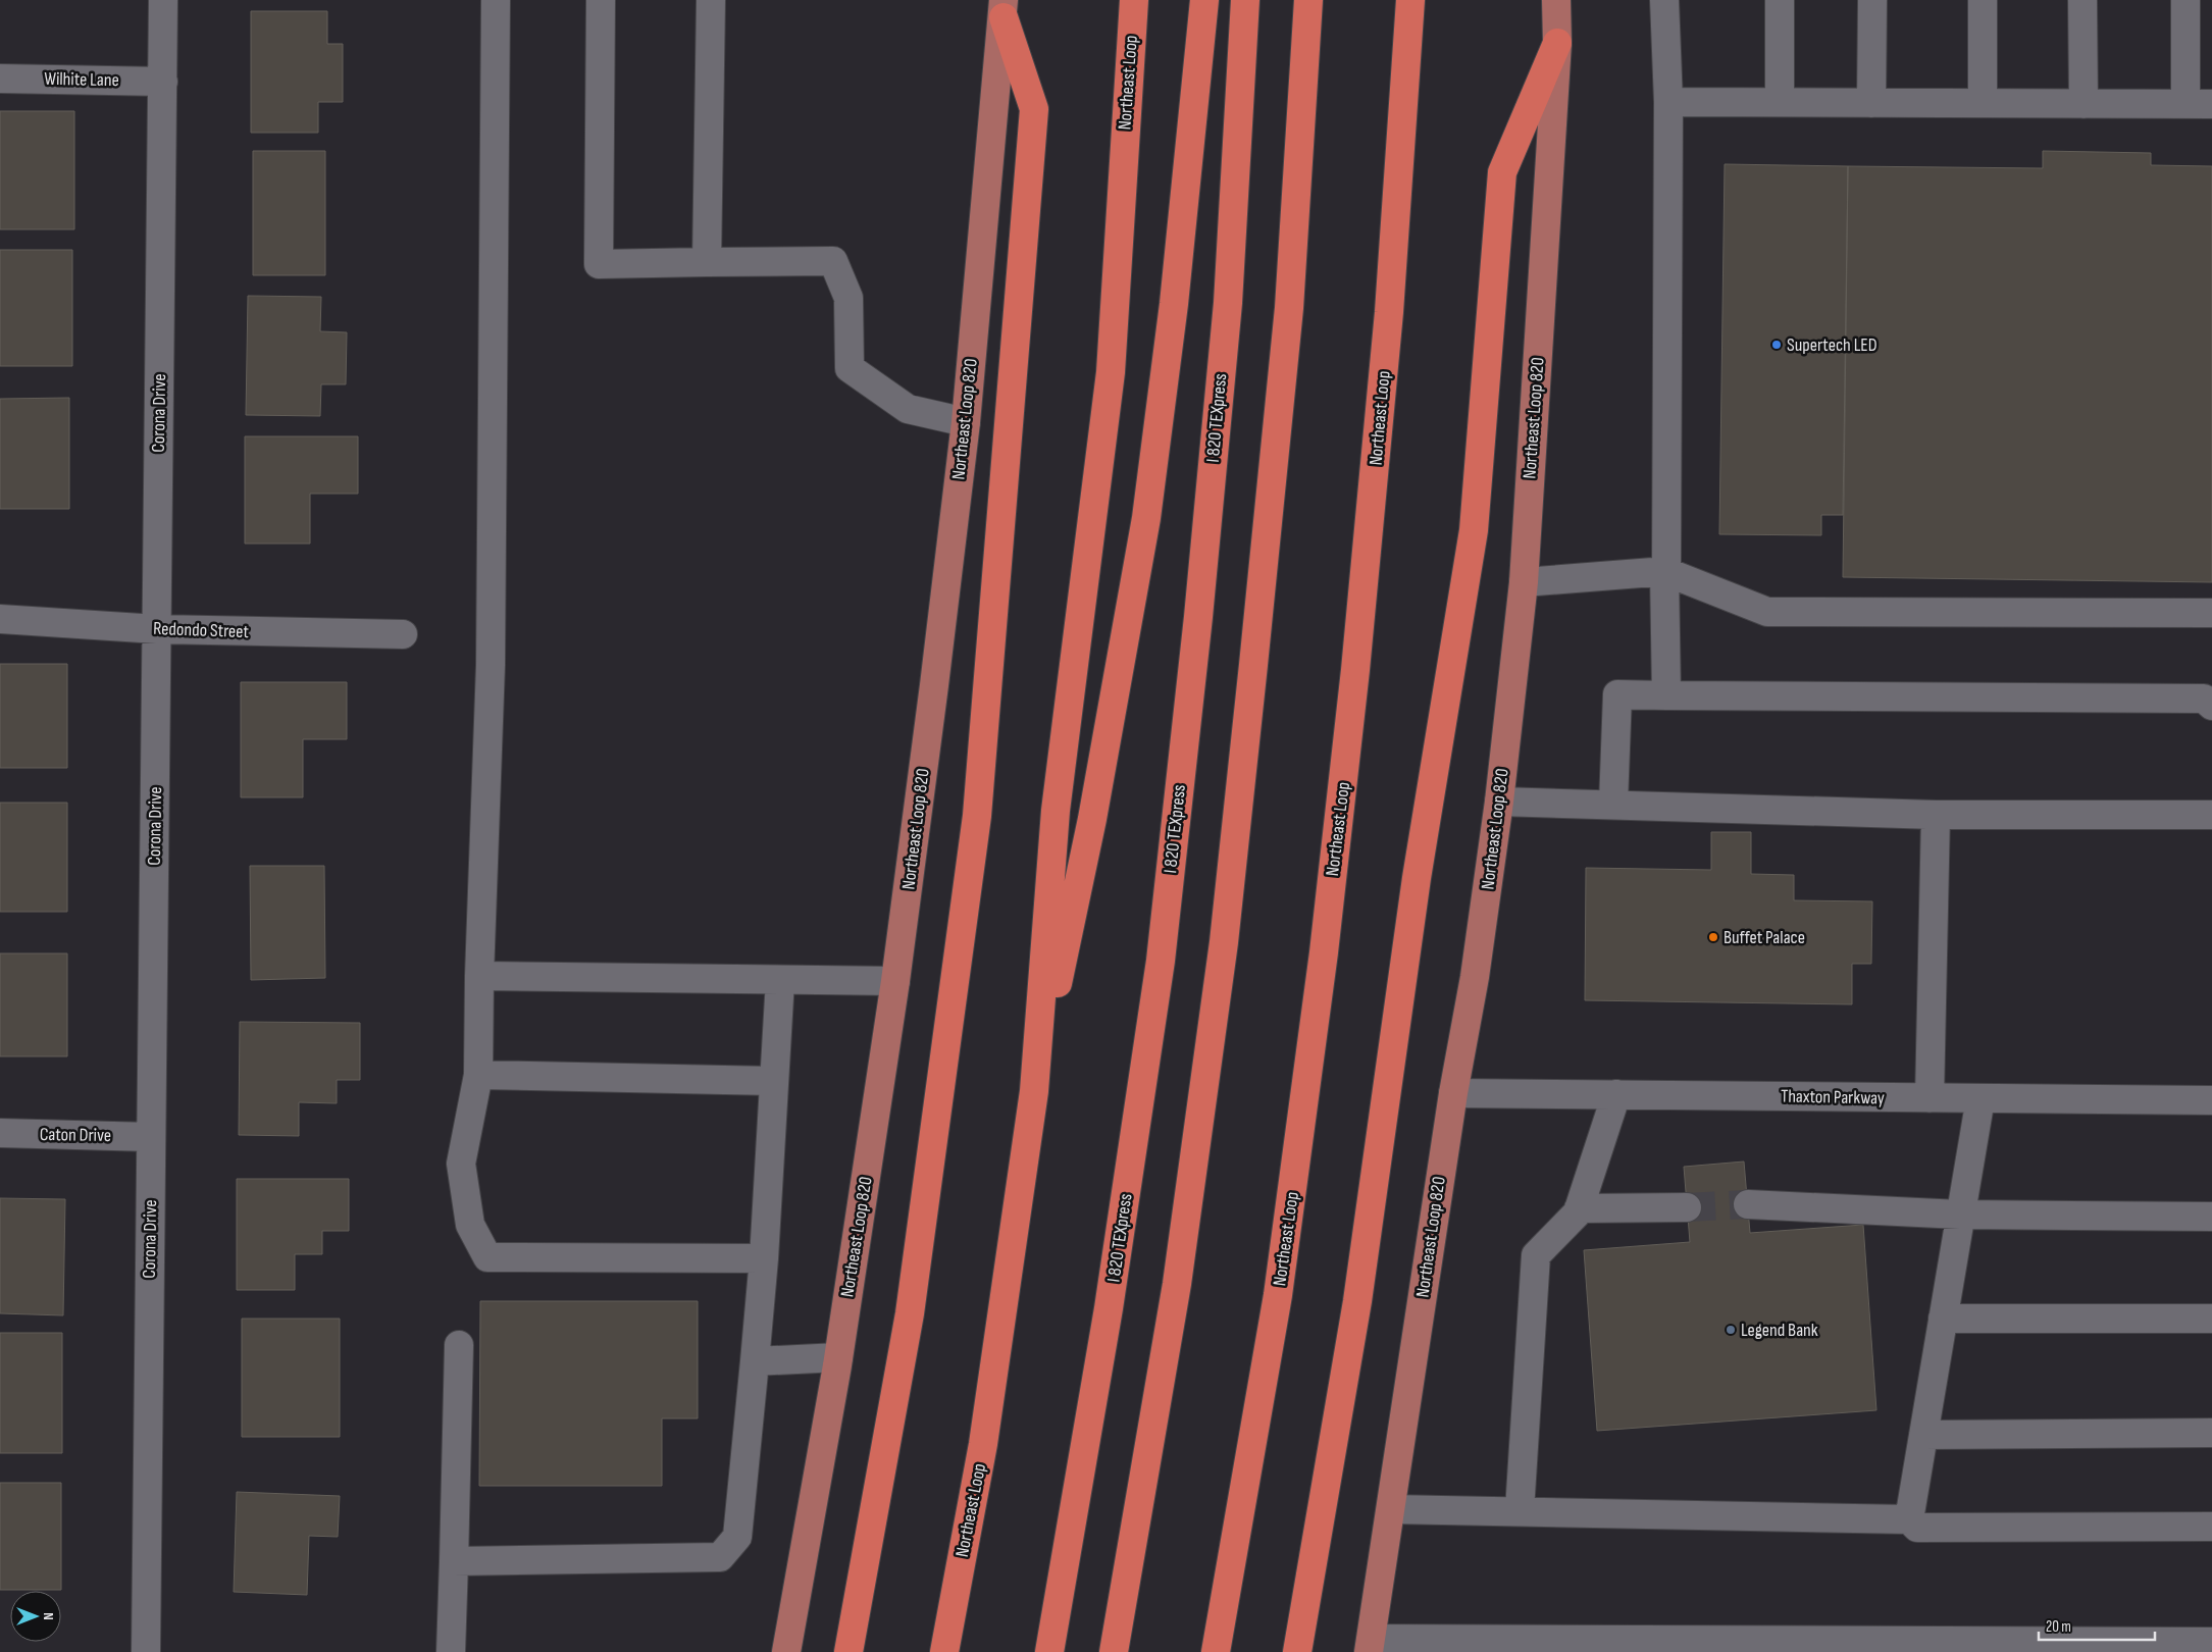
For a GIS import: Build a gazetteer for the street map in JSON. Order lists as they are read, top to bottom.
{
  "streets": {
    "highway": ["Northeast Loop", "I 820 TEXpress"],
    "main road": ["Northeast Loop 820"],
    "street": [
      "Wilhite Lane",
      "Corona Drive",
      "Redondo Street",
      "Thaxton Parkway",
      "Caton Drive"
    ]
  },
  "crossings": [
    ["Wilhite Lane", "Corona Drive"],
    ["Corona Drive", "Redondo Street"],
    ["Corona Drive", "Caton Drive"],
    ["Northeast Loop 820", "Thaxton Parkway"]
  ],
  "places": ["Supertech LED", "Buffet Palace", "Legend Bank"],
  "scale_bar": "20 m",
  "north": "right"
}
